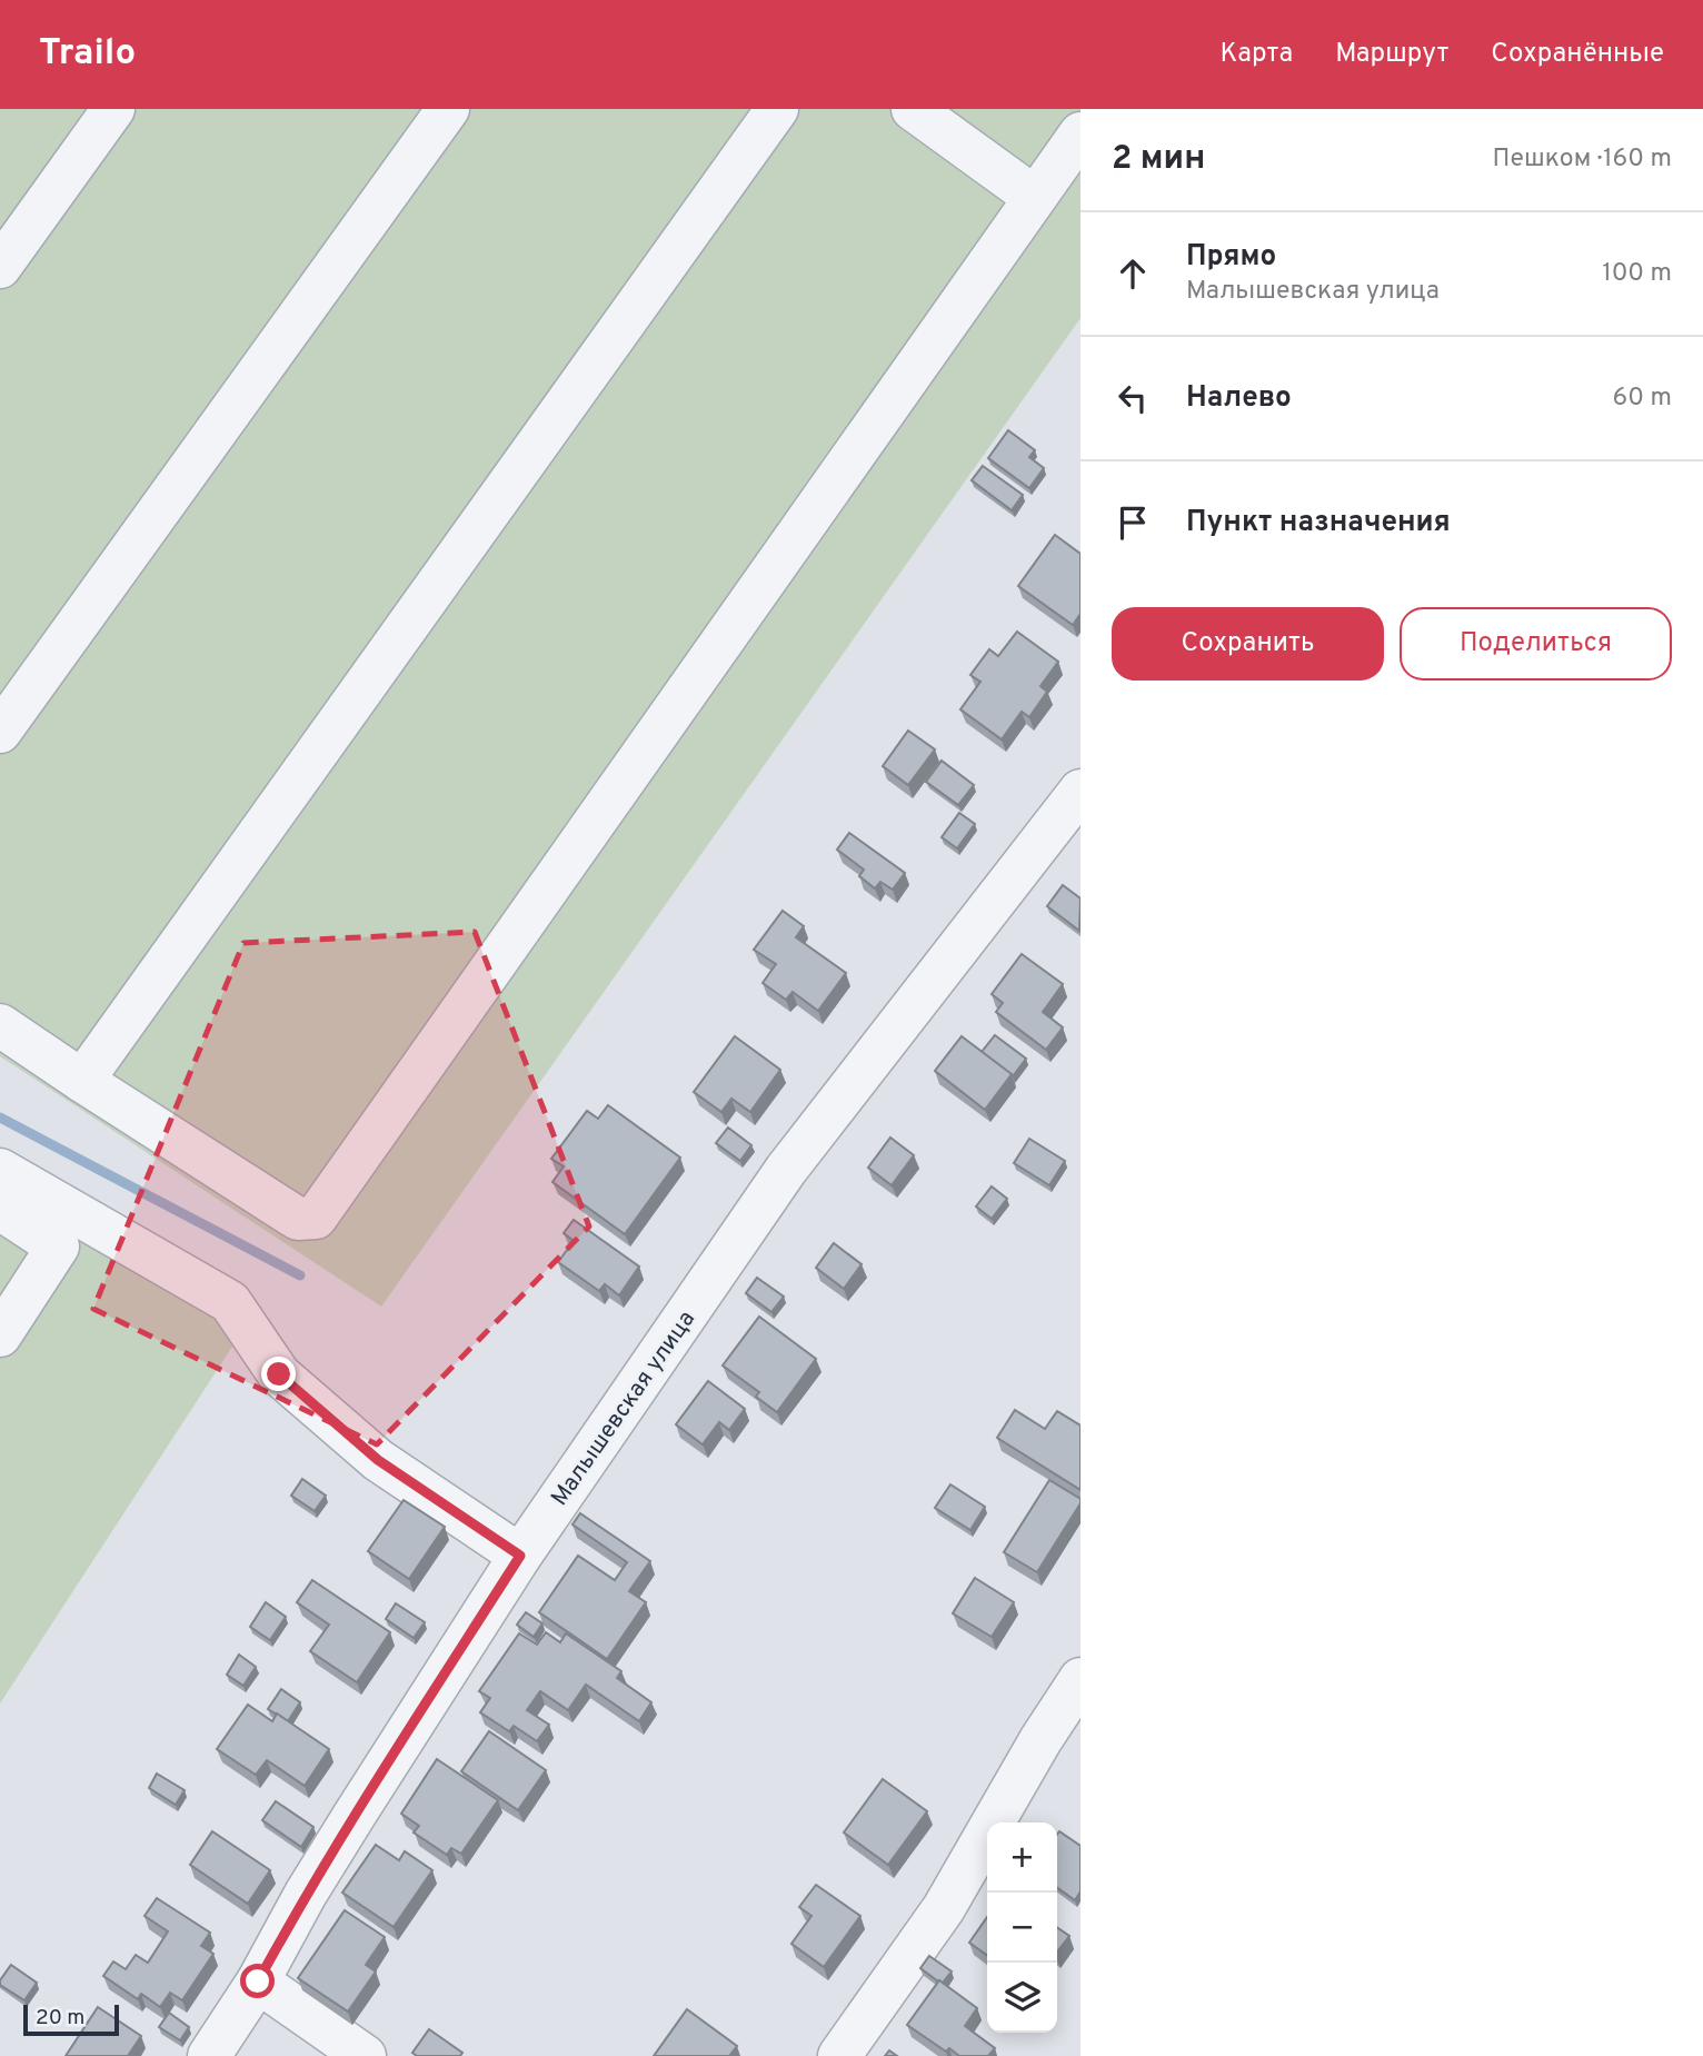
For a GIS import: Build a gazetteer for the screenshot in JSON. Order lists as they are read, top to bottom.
{
  "streets": {
    "street": ["Малышевская улица"]
  },
  "scale_bar": "20 m",
  "page": {
    "header": "Trailo",
    "nav": ["Карта", "Маршрут", "Сохранённые"],
    "heading": ["2 мин", "Пешком · 160 m"],
    "list": [
      ["Прямо", "Малышевская улица", "100 m"],
      ["Налево", "60 m"],
      "Пункт назначения"
    ],
    "buttons": ["Сохранить", "Поделиться"],
    "map_buttons": ["+", "−"],
    "scale": "20 m"
  }
}
